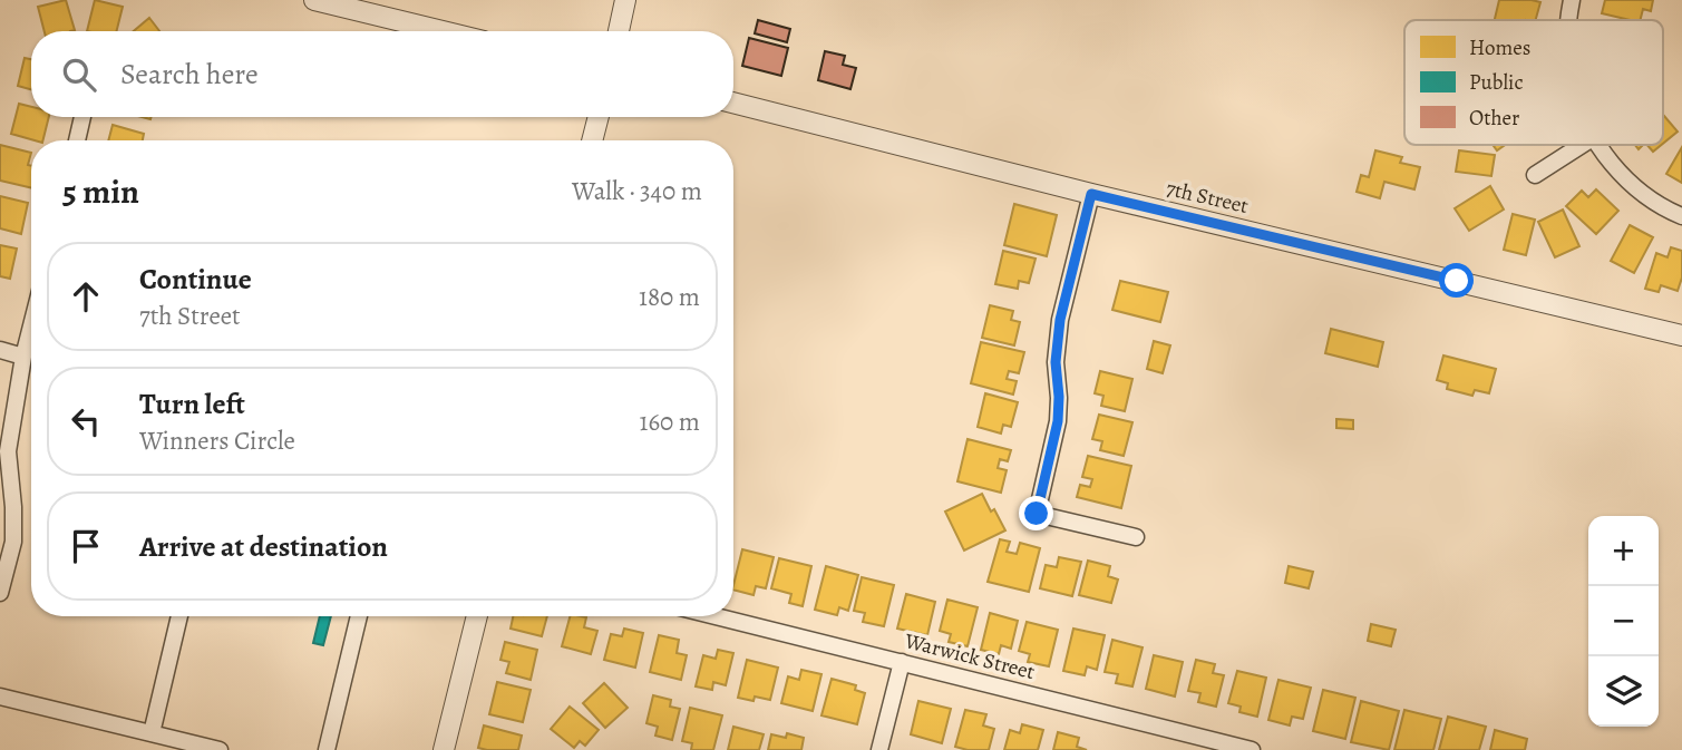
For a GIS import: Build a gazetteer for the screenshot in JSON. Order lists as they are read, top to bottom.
{
  "streets": {
    "street": ["7th Street", "Warwick Street"]
  },
  "legend": ["Homes", "Public", "Other"],
  "page": {
    "search": "Search here",
    "heading": ["5 min", "Walk · 340 m"],
    "list": [
      ["Continue", "7th Street", "180 m"],
      ["Turn left", "Winners Circle", "160 m"],
      "Arrive at destination"
    ],
    "map_buttons": ["+", "−"]
  }
}
